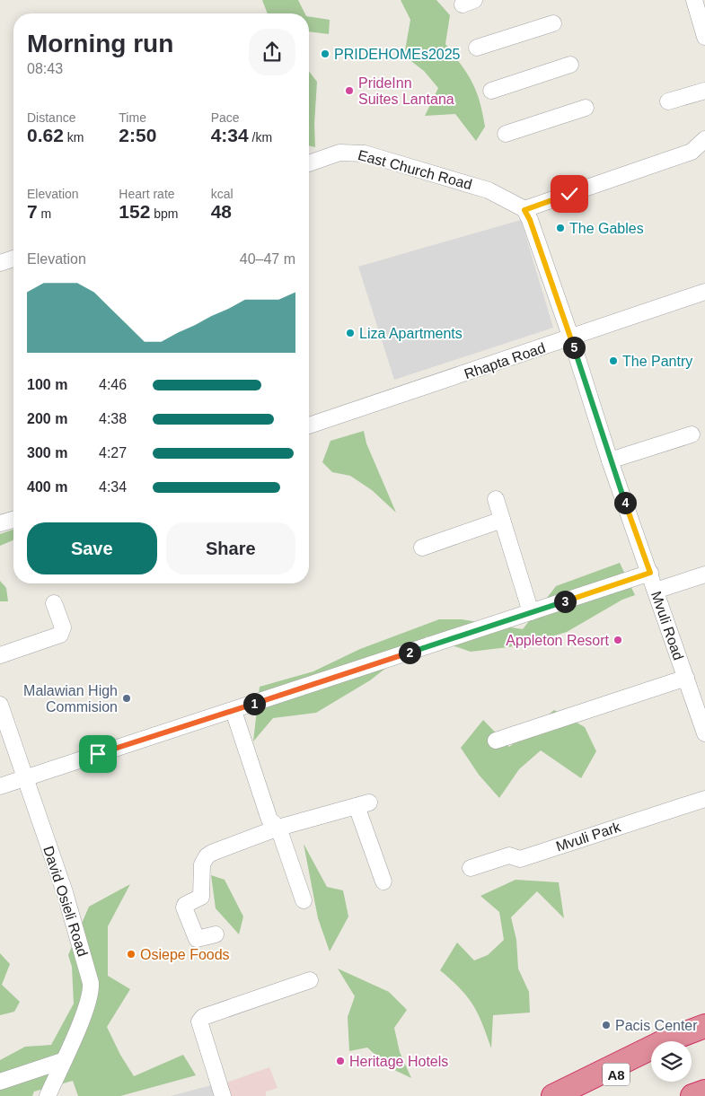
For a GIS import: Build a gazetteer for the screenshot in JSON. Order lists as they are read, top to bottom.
{
  "streets": {
    "highway": ["A8"],
    "street": [
      "East Church Road",
      "Rhapta Road",
      "Mvuli Road",
      "Mvuli Park",
      "David Osieli Road"
    ]
  },
  "crossings": [
    ["Rhapta Road", "Mvuli Road"]
  ],
  "places": [
    "PRIDEHOMEs2025",
    "PrideInn Suites Lantana",
    "The Gables",
    "Liza Apartments",
    "The Pantry",
    "Appleton Resort",
    "Malawian High Commision",
    "Osiepe Foods",
    "Pacis Center",
    "Heritage Hotels"
  ],
  "page": {
    "heading": ["Morning run", "08:43"],
    "stats": [
      ["Distance", "0.62 km"],
      ["Time", "2:50"],
      ["Pace", "4:34 /km"],
      ["Elevation", "7 m"],
      ["Heart rate", "152 bpm"],
      ["kcal", "48"]
    ],
    "chart": ["Elevation", "40–47 m"],
    "pins": [
      "5",
      "4",
      "3",
      "2",
      "1"
    ],
    "list": [
      {
        "name": "100 m",
        "note": "4:46"
      },
      {
        "name": "200 m",
        "note": "4:38"
      },
      {
        "name": "300 m",
        "note": "4:27"
      },
      {
        "name": "400 m",
        "note": "4:34"
      }
    ],
    "buttons": ["Save", "Share"]
  }
}
